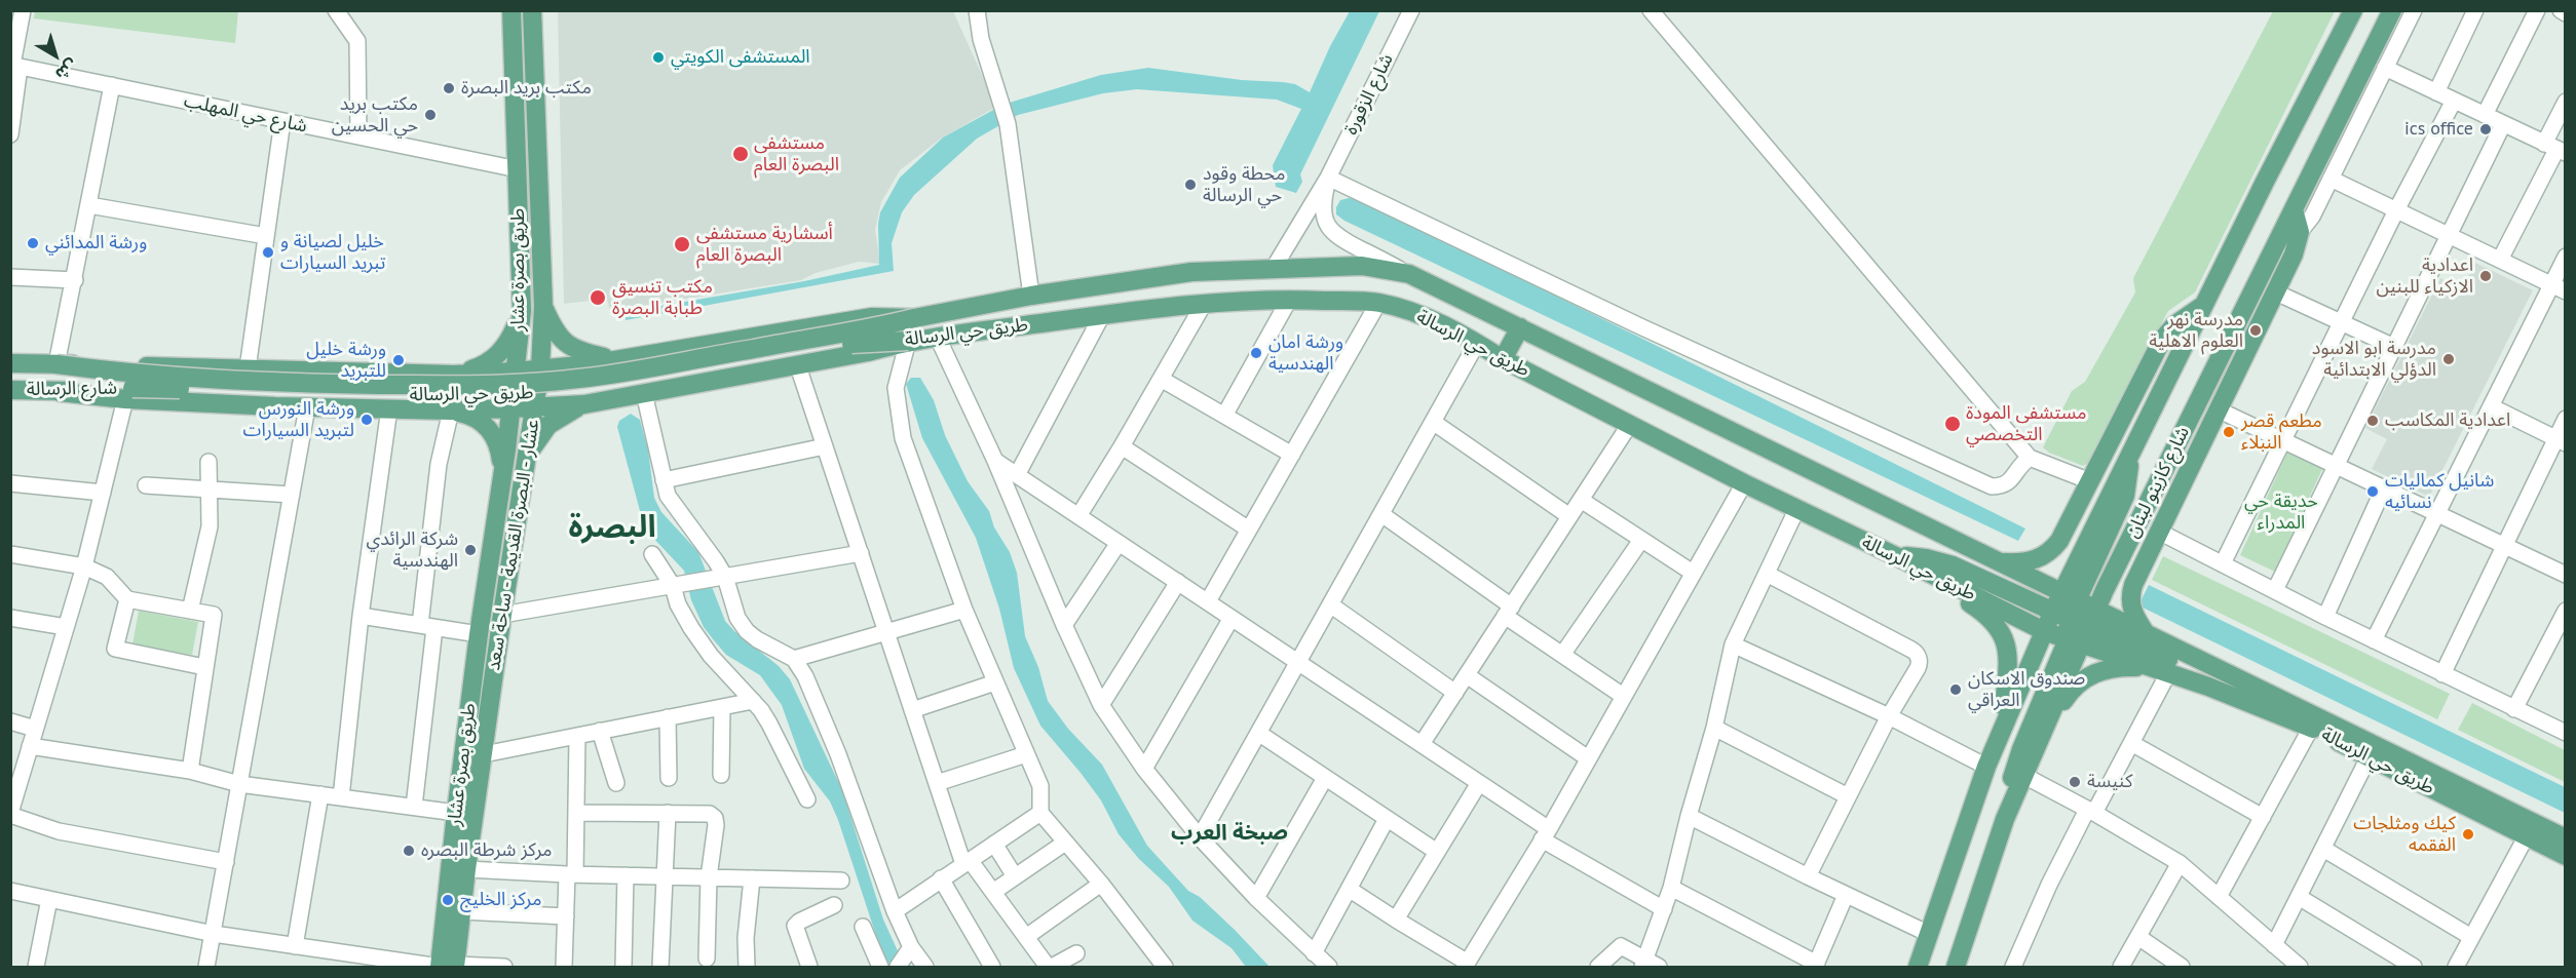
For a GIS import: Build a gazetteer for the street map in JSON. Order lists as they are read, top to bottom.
{
  "streets": {
    "main road": [
      "طريق بصرة عشار",
      "طريق حي الرسالة",
      "شارع الرسالة",
      "شارع كازينو لبنان",
      "عشار - البصرة القديمة - ساحة سعد"
    ],
    "street": ["شارع الزقورة", "شارع حي المهلب"]
  },
  "crossings": [
    ["شارع الزقورة", "طريق حي الرسالة"],
    ["شارع حي المهلب", "طريق بصرة عشار"],
    ["طريق بصرة عشار", "طريق حي الرسالة"],
    ["طريق بصرة عشار", "عشار - البصرة القديمة - ساحة سعد"],
    ["طريق حي الرسالة", "شارع الرسالة"],
    ["طريق حي الرسالة", "شارع كازينو لبنان"],
    ["طريق حي الرسالة", "عشار - البصرة القديمة - ساحة سعد"]
  ],
  "districts": ["البصرة", "صبخة العرب"],
  "parks": ["حديقة حي المدراء"],
  "places": [
    "المستشفى الكويتي",
    "مكتب بريد البصرة",
    "مكتب بريد حي الحسين",
    "ics office",
    "مستشفى البصرة العام",
    "محطة وقود حي الرسالة",
    "ورشة المدائني",
    "أسشارية مستشفى البصرة العام",
    "خليل لصيانة و تبريد السيارات",
    "اعدادية الازكياء للبنين",
    "مكتب تنسيق طبابة البصرة",
    "مدرسة نهر العلوم الاهلية",
    "ورشة امان الهندسية",
    "مدرسة ابو الاسود الدؤلي الابتدائية",
    "ورشة خليل للتبريد",
    "ورشة النورس لتبريد السيارات",
    "اعدادية المكاسب",
    "مستشفى المودة التخصصي",
    "مطعم قصر النبلاء",
    "شانيل كماليات نسائيه",
    "شركة الرائدي الهندسية",
    "صندوق الاسكان العراقي",
    "كنيسة",
    "كيك ومثلجات الفقمه",
    "مركز شرطة البصره",
    "مركز الخليج"
  ],
  "north": "bottom right"
}
